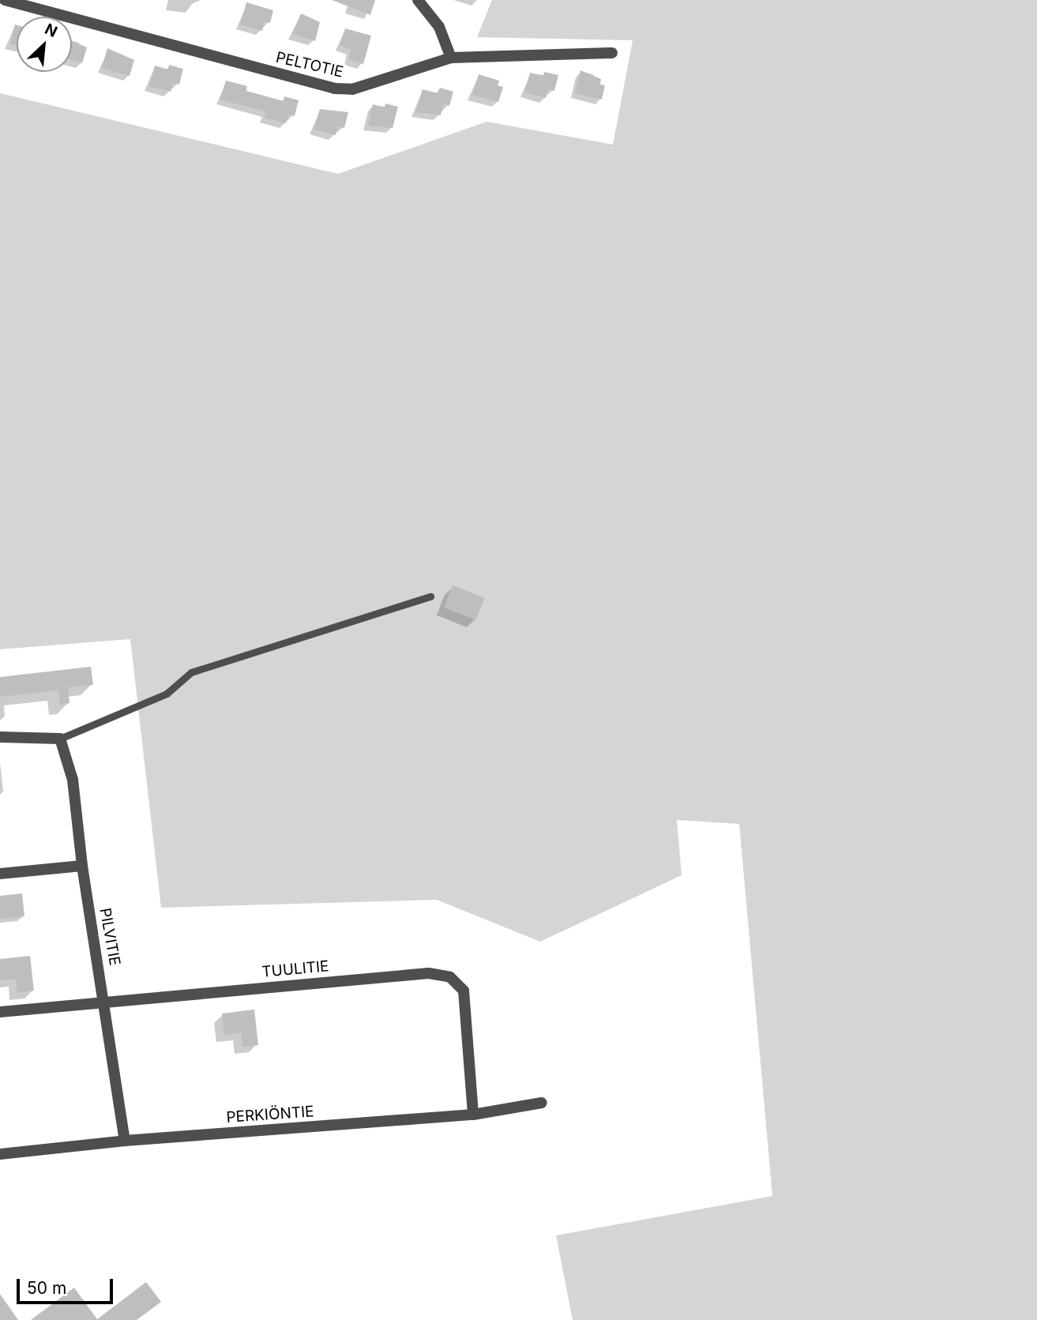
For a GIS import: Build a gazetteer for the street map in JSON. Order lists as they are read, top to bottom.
{
  "streets": {
    "street": [
      "PELTOTIE",
      "PILVITIE",
      "TUULITIE",
      "PERKIÖNTIE"
    ]
  },
  "crossings": [
    ["PILVITIE", "TUULITIE"],
    ["PILVITIE", "PERKIÖNTIE"],
    ["TUULITIE", "PERKIÖNTIE"]
  ],
  "scale_bar": "50 m",
  "north": "top right"
}
